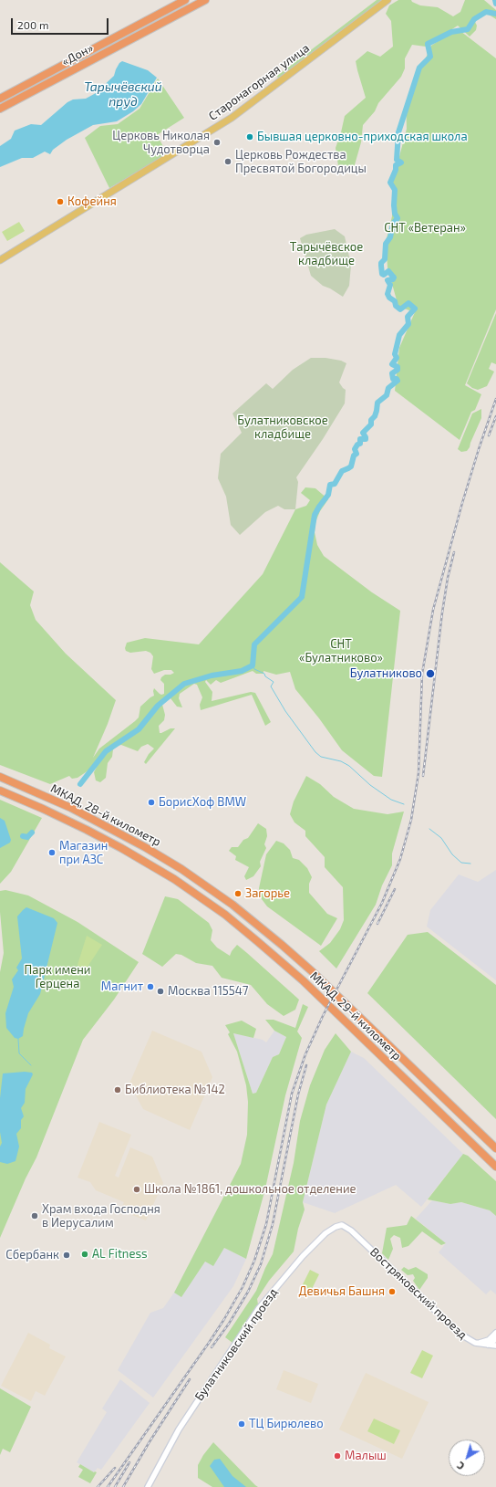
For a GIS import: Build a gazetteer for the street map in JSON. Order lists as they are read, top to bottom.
{
  "streets": {
    "highway": ["«Дон»", "МКАД, 28-й километр", "МКАД, 29-й километр"],
    "main road": ["Старонагорная улица"],
    "street": ["Востряковский проезд", "Булатниковский проезд"]
  },
  "crossings": [
    ["МКАД, 28-й километр", "МКАД, 29-й километр"],
    ["Востряковский проезд", "Булатниковский проезд"]
  ],
  "water": ["Тарычёвский пруд"],
  "parks": [
    "СНТ «Ветеран»",
    "Тарычёвское кладбище",
    "Булатниковское кладбище",
    "СНТ «Булатниково»",
    "Парк имени Герцена"
  ],
  "places": [
    "Бывшая церковно-приходская школа",
    "Церковь Николая Чудотворца",
    "Церковь Рождества Пресвятой Богородицы",
    "Кофейня",
    "Булатниково",
    "БорисХоф BMW",
    "Магазин при АЗС",
    "Загорье",
    "Магнит",
    "Москва 115547",
    "Библиотека №142",
    "Школа №1861, дошкольное отделение",
    "Храм входа Господня в Иерусалим",
    "AL Fitness",
    "Сбербанк",
    "Девичья Башня",
    "ТЦ Бирюлево",
    "Малыш"
  ],
  "scale_bar": "200 m",
  "north": "bottom left"
}
